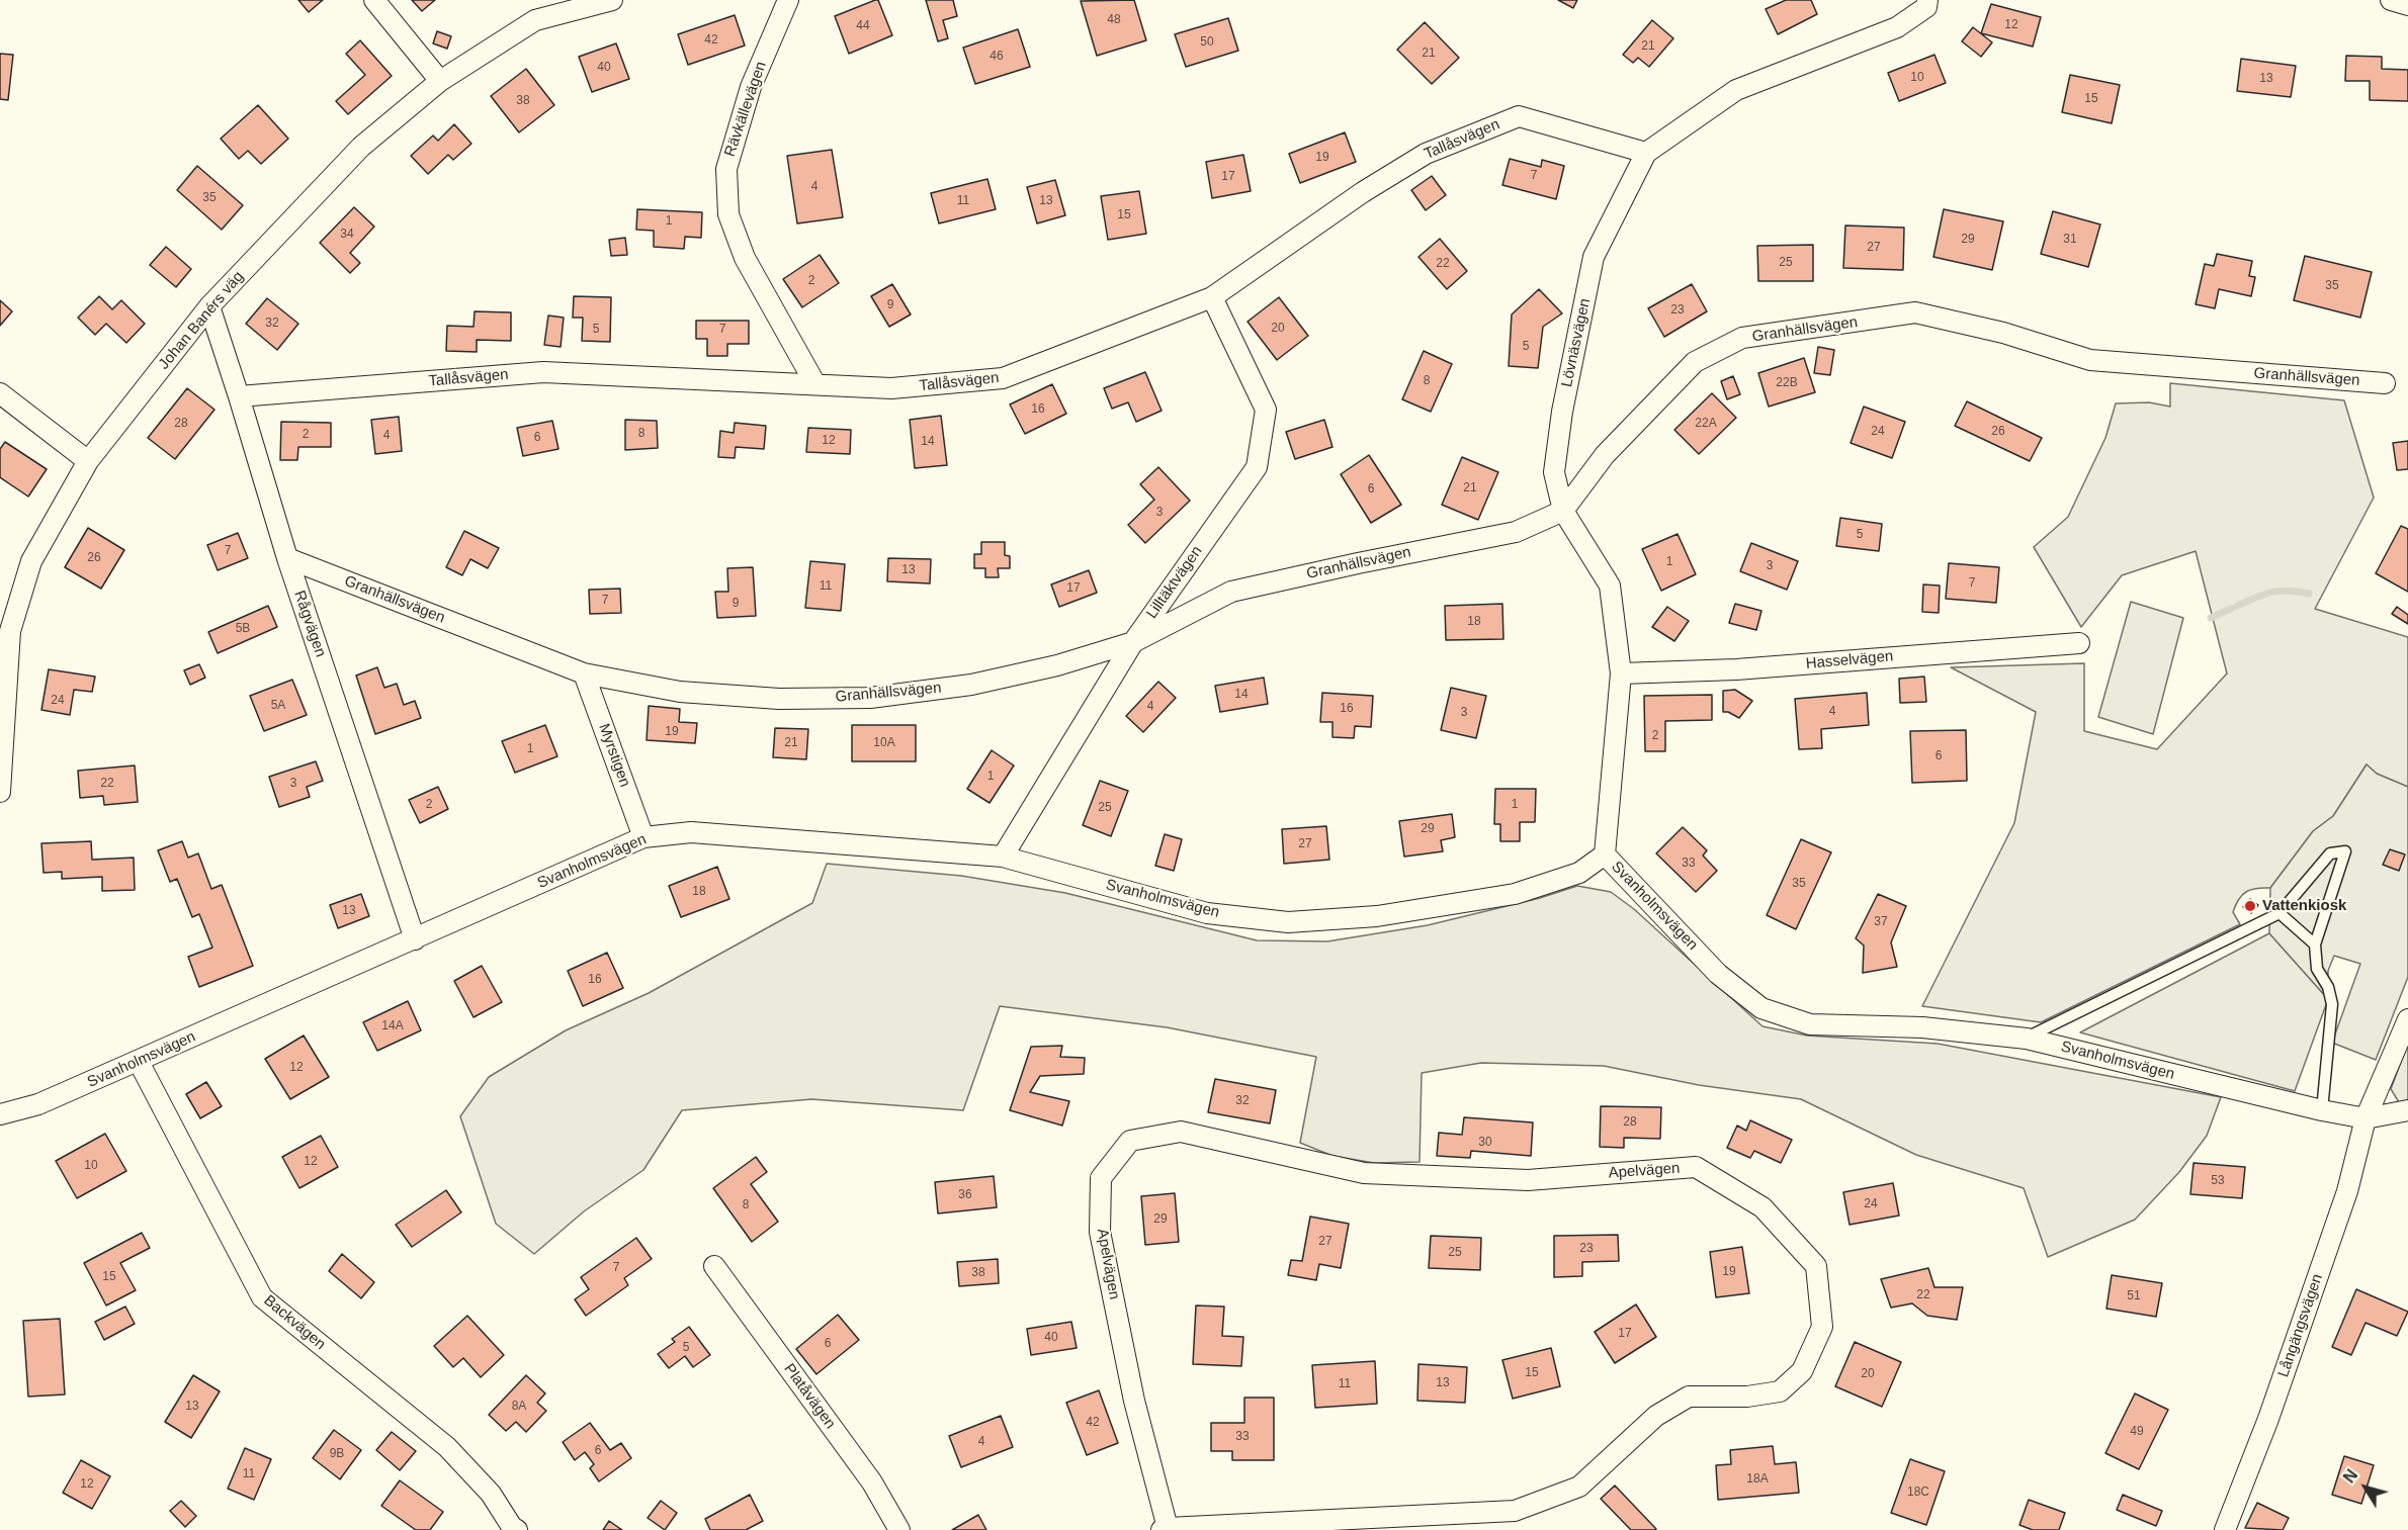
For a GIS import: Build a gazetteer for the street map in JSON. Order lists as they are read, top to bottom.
{
  "streets": {
    "street": [
      "Rävkällevägen",
      "Tallåsvägen",
      "Johan Banérs väg",
      "Granhällsvägen",
      "Lövnäsvägen",
      "Lilltäktvägen",
      "Rågvägen",
      "Hasselvägen",
      "Myrstigen",
      "Svanholmsvägen",
      "Apelvägen",
      "Backvägen",
      "Långängsvägen",
      "Platåvägen"
    ]
  },
  "crossings": [
    ["Rävkällevägen", "Tallåsvägen"],
    ["Tallåsvägen", "Lövnäsvägen"],
    ["Tallåsvägen", "Lilltäktvägen"],
    ["Tallåsvägen", "Rågvägen"],
    ["Johan Banérs väg", "Rågvägen"],
    ["Granhällsvägen", "Lövnäsvägen"],
    ["Granhällsvägen", "Lilltäktvägen"],
    ["Granhällsvägen", "Rågvägen"],
    ["Granhällsvägen", "Myrstigen"],
    ["Lövnäsvägen", "Hasselvägen"],
    ["Lövnäsvägen", "Svanholmsvägen"],
    ["Lilltäktvägen", "Svanholmsvägen"],
    ["Rågvägen", "Svanholmsvägen"],
    ["Myrstigen", "Svanholmsvägen"],
    ["Svanholmsvägen", "Backvägen"],
    ["Svanholmsvägen", "Långängsvägen"]
  ],
  "places": ["Vattenkiosk"],
  "house_numbers": [
    "48",
    "12",
    "44",
    "42",
    "50",
    "21",
    "21",
    "46",
    "40",
    "10",
    "13",
    "15",
    "38",
    "19",
    "7",
    "17",
    "4",
    "35",
    "11",
    "13",
    "15",
    "1",
    "34",
    "29",
    "31",
    "27",
    "25",
    "22",
    "2",
    "35",
    "9",
    "23",
    "32",
    "20",
    "5",
    "7",
    "5",
    "8",
    "22B",
    "16",
    "28",
    "22A",
    "24",
    "26",
    "8",
    "2",
    "4",
    "6",
    "12",
    "14",
    "21",
    "6",
    "3",
    "5",
    "7",
    "26",
    "1",
    "3",
    "13",
    "7",
    "11",
    "17",
    "7",
    "9",
    "18",
    "5B",
    "14",
    "24",
    "5A",
    "4",
    "16",
    "4",
    "3",
    "19",
    "2",
    "21",
    "10A",
    "1",
    "6",
    "1",
    "22",
    "3",
    "2",
    "1",
    "25",
    "29",
    "27",
    "33",
    "35",
    "18",
    "13",
    "37",
    "16",
    "14A",
    "12",
    "32",
    "28",
    "30",
    "12",
    "10",
    "53",
    "36",
    "24",
    "8",
    "29",
    "27",
    "23",
    "25",
    "7",
    "19",
    "38",
    "15",
    "22",
    "51",
    "17",
    "40",
    "6",
    "5",
    "15",
    "20",
    "13",
    "11",
    "13",
    "8A",
    "42",
    "49",
    "33",
    "4",
    "6",
    "9B",
    "11",
    "18A",
    "12",
    "18C"
  ],
  "north": "top left"
}
